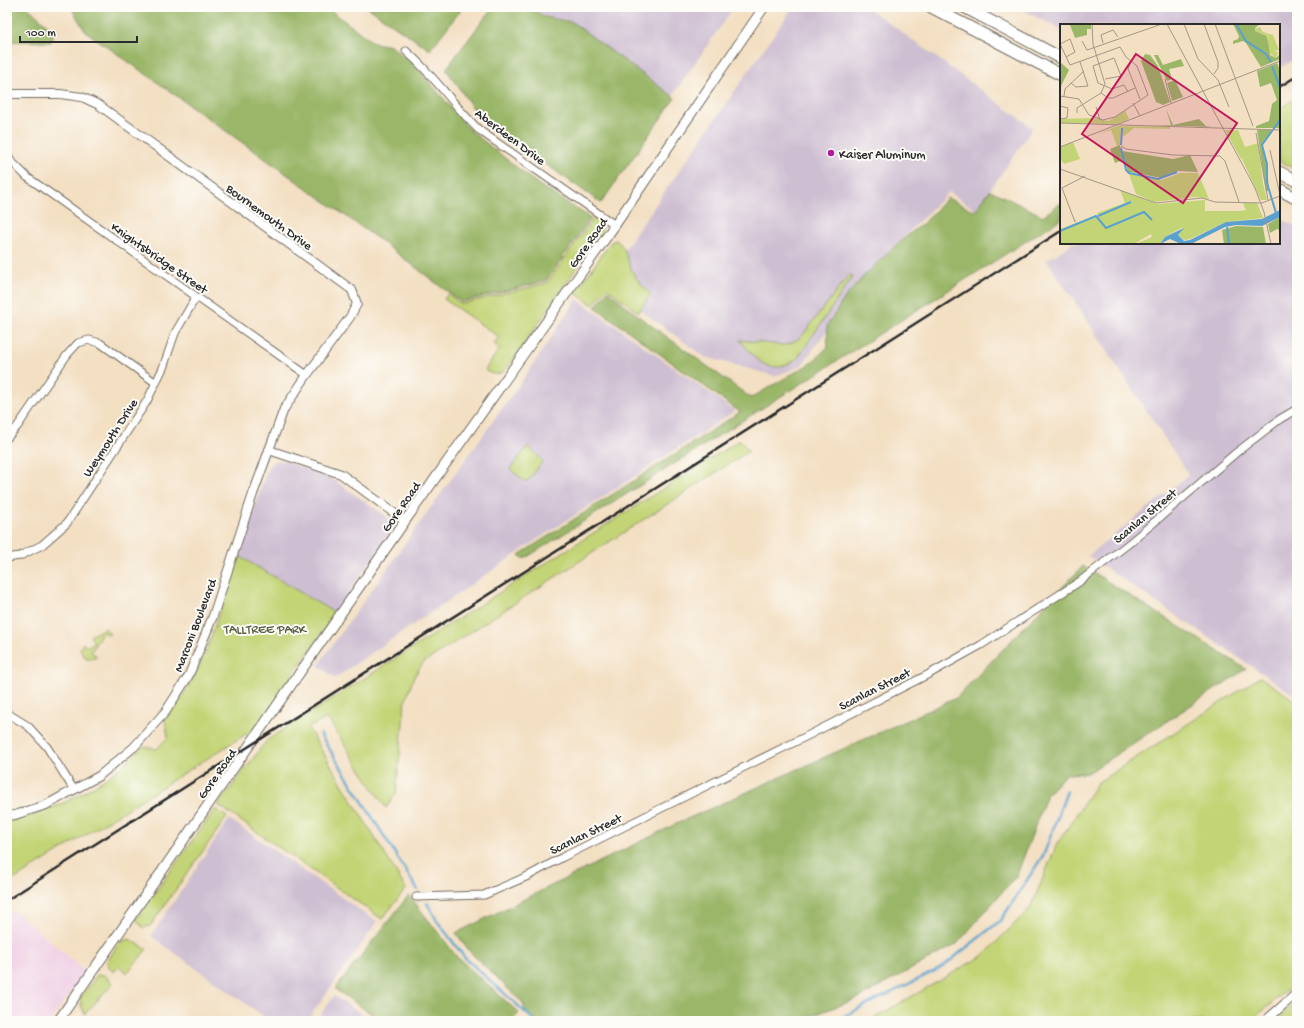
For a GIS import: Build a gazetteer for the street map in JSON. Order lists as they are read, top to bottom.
{
  "streets": {
    "main road": ["Gore Road"],
    "street": [
      "Aberdeen Drive",
      "Bournemouth Drive",
      "Knightsbridge Street",
      "Weymouth Drive",
      "Scanlan Street",
      "Marconi Boulevard"
    ]
  },
  "crossings": [
    ["Aberdeen Drive", "Gore Road"],
    ["Bournemouth Drive", "Knightsbridge Street"],
    ["Bournemouth Drive", "Marconi Boulevard"],
    ["Knightsbridge Street", "Weymouth Drive"]
  ],
  "parks": ["TALLTREE PARK"],
  "places": ["Kaiser Aluminum"],
  "scale_bar": "100 m"
}
